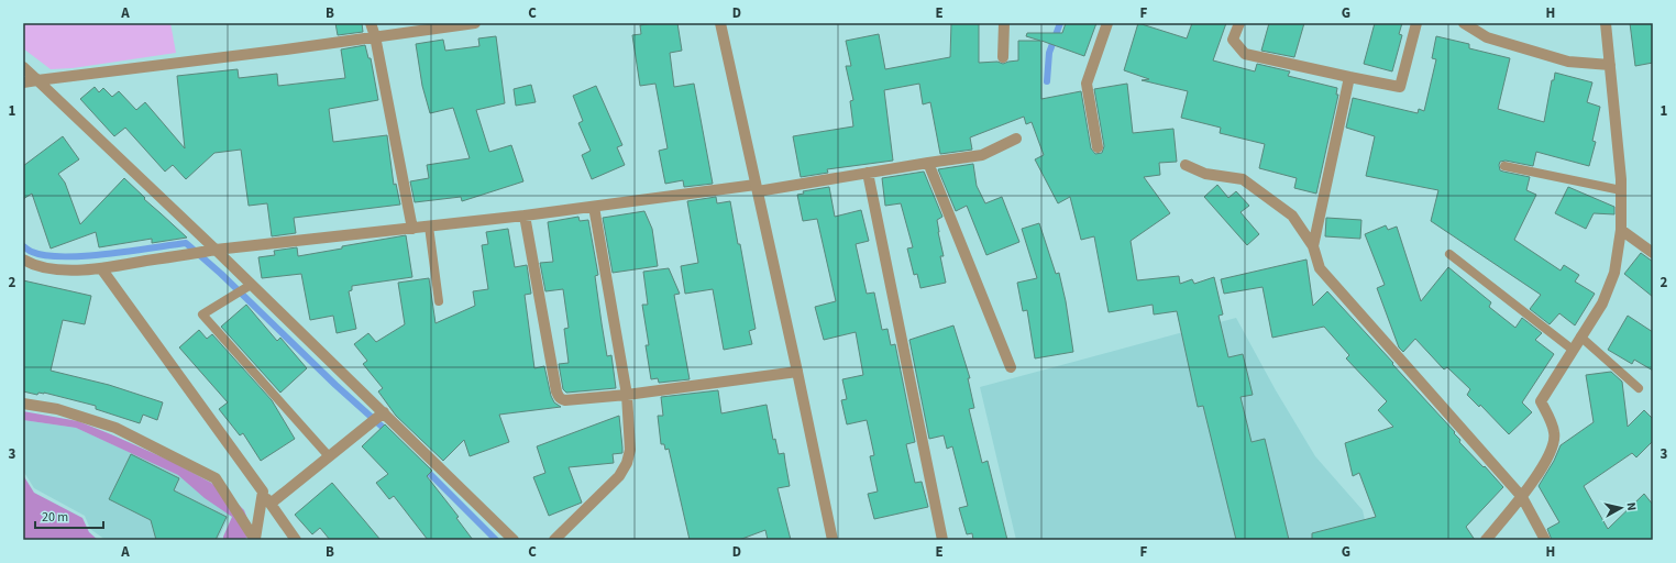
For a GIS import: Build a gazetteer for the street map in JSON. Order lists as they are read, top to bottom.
{
  "scale_bar": "20 m",
  "north": "right",
  "grid": {
    "columns": [
      "A",
      "B",
      "C",
      "D",
      "E",
      "F",
      "G",
      "H"
    ],
    "rows": ["1", "2", "3"]
  }
}
